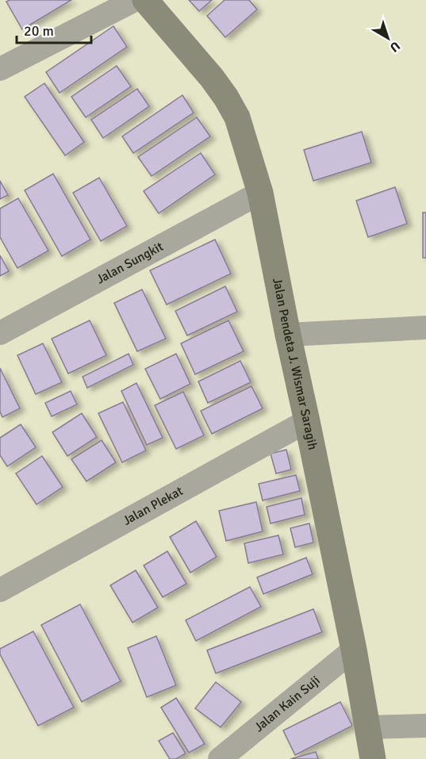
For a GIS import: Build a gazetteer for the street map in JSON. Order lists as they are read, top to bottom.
{
  "streets": {
    "street": [
      "Jalan Sungkit",
      "Jalan Pendeta J. Wismar Saragih",
      "Jalan Plekat",
      "Jalan Kain Suji"
    ]
  },
  "crossings": [
    ["Jalan Sungkit", "Jalan Pendeta J. Wismar Saragih"],
    ["Jalan Pendeta J. Wismar Saragih", "Jalan Plekat"],
    ["Jalan Pendeta J. Wismar Saragih", "Jalan Kain Suji"]
  ],
  "scale_bar": "20 m",
  "north": "bottom right"
}
